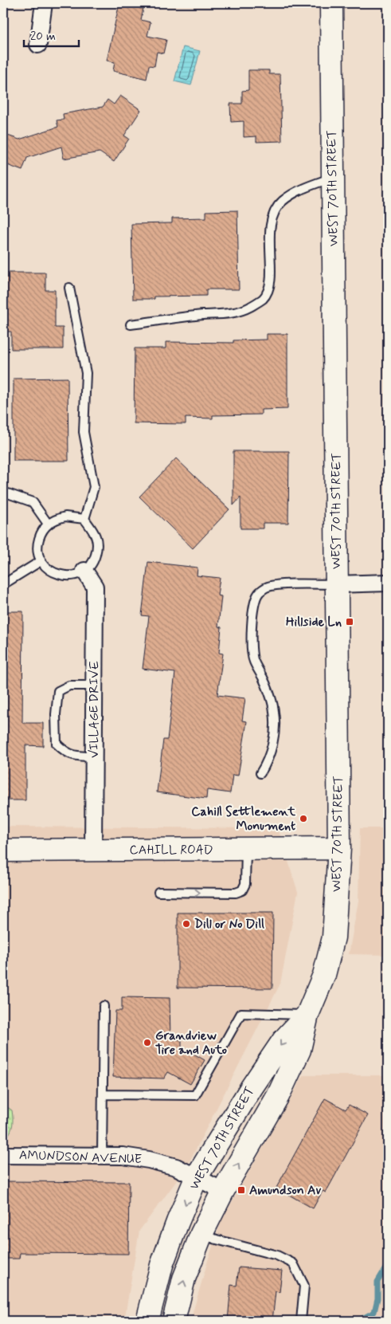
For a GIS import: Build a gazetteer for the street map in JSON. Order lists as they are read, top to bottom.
{
  "streets": {
    "street": [
      "WEST 70TH STREET",
      "VILLAGE DRIVE",
      "CAHILL ROAD",
      "AMUNDSON AVENUE"
    ]
  },
  "crossings": [
    ["WEST 70TH STREET", "CAHILL ROAD"],
    ["WEST 70TH STREET", "AMUNDSON AVENUE"],
    ["VILLAGE DRIVE", "CAHILL ROAD"]
  ],
  "places": {
    "transit": ["Hillside Ln", "Amundson Av"],
    "other": ["Cahill Settlement Monument", "Dill or No Dill", "Grandview Tire and Auto"]
  },
  "scale_bar": "20 m"
}
